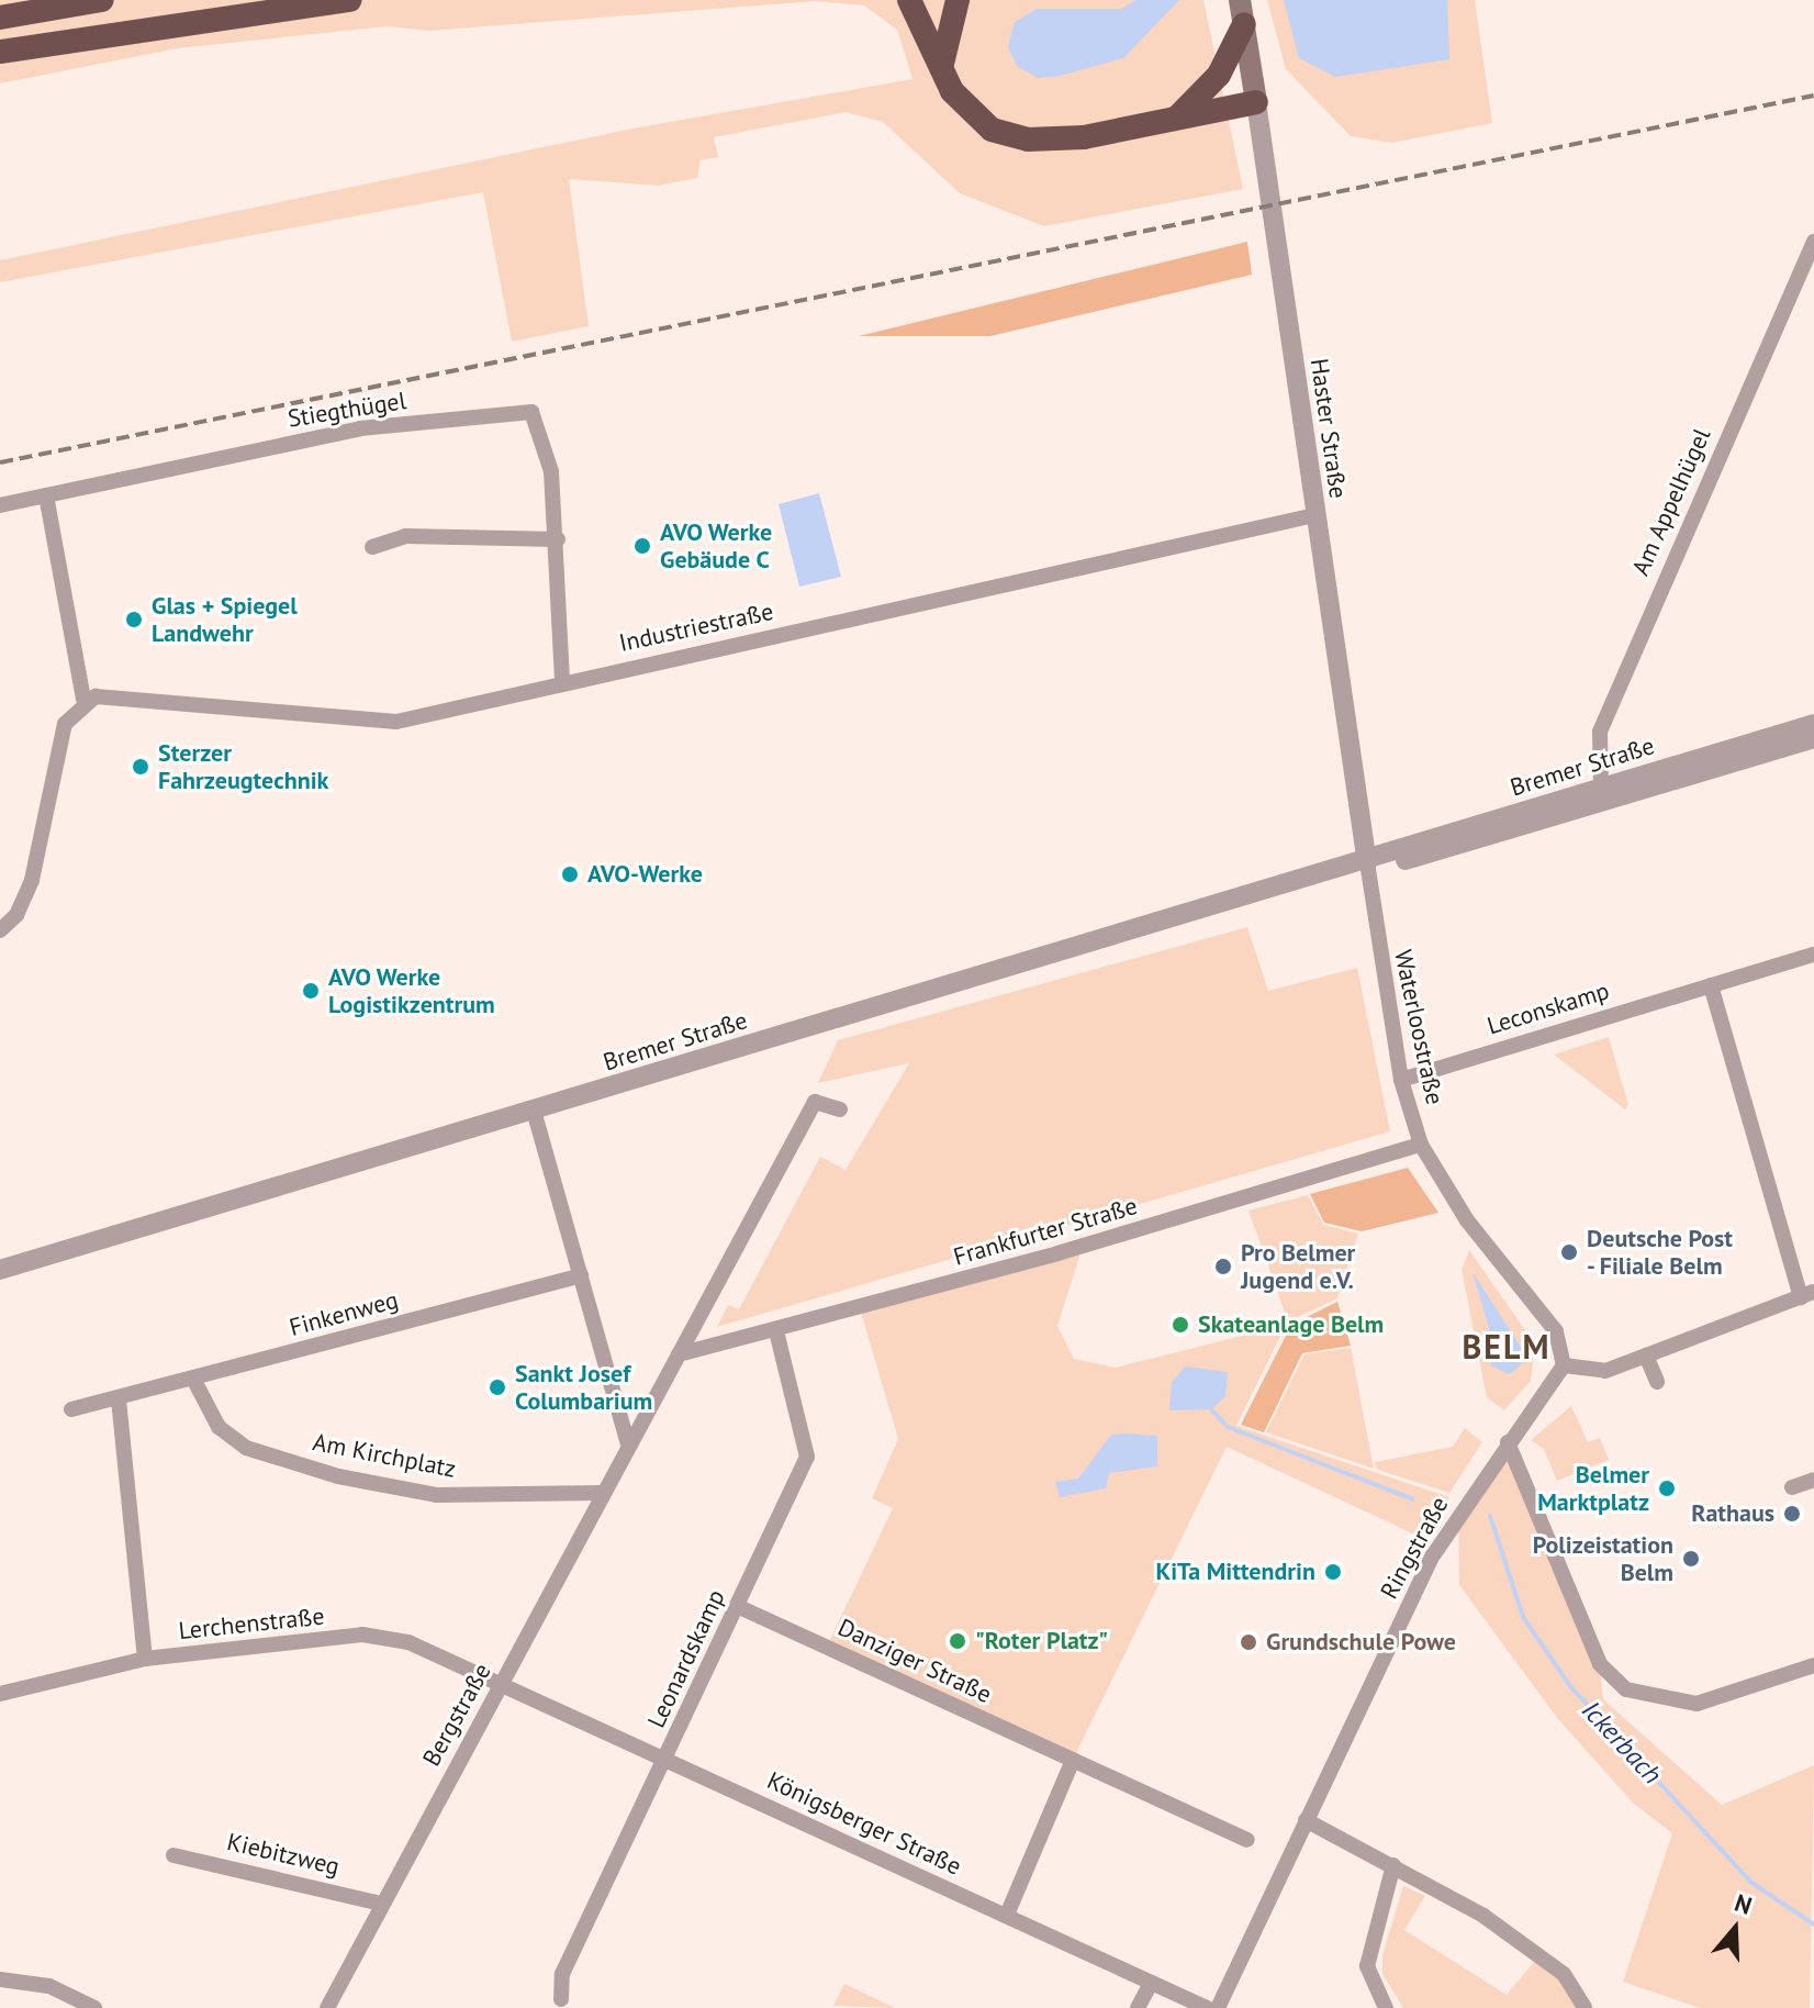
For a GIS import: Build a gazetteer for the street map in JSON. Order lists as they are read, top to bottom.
{
  "streets": {
    "main road": ["Haster Straße"],
    "street": [
      "Stiegthügel",
      "Am Appelhügel",
      "Industriestraße",
      "Bremer Straße",
      "Leconskamp",
      "Waterloostraße",
      "Frankfurter Straße",
      "Finkenweg",
      "Am Kirchplatz",
      "Ringstraße",
      "Lerchenstraße",
      "Leonardskamp",
      "Danziger Straße",
      "Bergstraße",
      "Königsberger Straße",
      "Kiebitzweg"
    ]
  },
  "crossings": [
    ["Stiegthügel", "Industriestraße"],
    ["Haster Straße", "Industriestraße"],
    ["Haster Straße", "Bremer Straße"],
    ["Haster Straße", "Waterloostraße"],
    ["Am Appelhügel", "Bremer Straße"],
    ["Bremer Straße", "Waterloostraße"],
    ["Leconskamp", "Waterloostraße"],
    ["Waterloostraße", "Frankfurter Straße"],
    ["Waterloostraße", "Ringstraße"],
    ["Frankfurter Straße", "Leonardskamp"],
    ["Frankfurter Straße", "Bergstraße"],
    ["Finkenweg", "Am Kirchplatz"],
    ["Am Kirchplatz", "Bergstraße"],
    ["Lerchenstraße", "Bergstraße"],
    ["Lerchenstraße", "Königsberger Straße"],
    ["Leonardskamp", "Danziger Straße"],
    ["Leonardskamp", "Königsberger Straße"],
    ["Bergstraße", "Königsberger Straße"],
    ["Bergstraße", "Kiebitzweg"]
  ],
  "districts": ["BELM"],
  "water": ["Ickerbach"],
  "places": [
    "AVO Werke Gebäude C",
    "Glas + Spiegel Landwehr",
    "Sterzer Fahrzeugtechnik",
    "AVO-Werke",
    "AVO Werke Logistikzentrum",
    "Deutsche Post - Filiale Belm",
    "Pro Belmer Jugend e.V.",
    "Skateanlage Belm",
    "Sankt Josef Columbarium",
    "Belmer Marktplatz",
    "Rathaus",
    "Polizeistation Belm",
    "KiTa Mittendrin",
    "\"Roter Platz\"",
    "Grundschule Powe"
  ],
  "north": "top"
}
